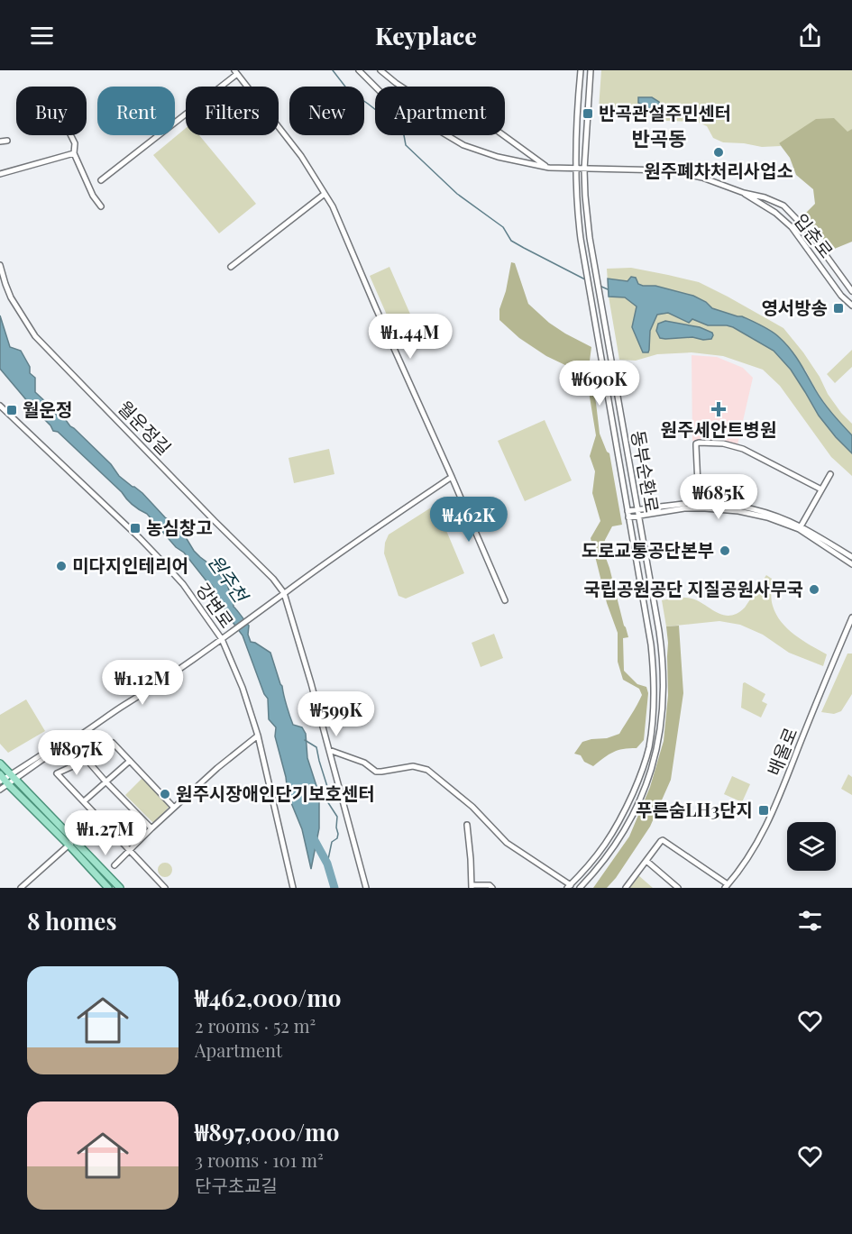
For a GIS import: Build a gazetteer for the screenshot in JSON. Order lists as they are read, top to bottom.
{
  "streets": {
    "street": [
      "입춘로",
      "월운정길",
      "동부순환로",
      "강변로",
      "배울로"
    ]
  },
  "crossings": [
    ["입춘로", "동부순환로"]
  ],
  "districts": ["반곡동"],
  "water": ["원주천"],
  "places": {
    "transit": [
      "반곡관설주민센터",
      "영서방송",
      "월운정",
      "농심창고",
      "푸른숨LH3단지"
    ],
    "other": [
      "원주폐차처리사업소",
      "도로교통공단본부",
      "미다지인테리어",
      "국립공원공단 지질공원사무국",
      "원주시장애인단기보호센터"
    ],
    "health": ["원주세안트병원"]
  },
  "page": {
    "header": "Keyplace",
    "chip": [
      "Buy",
      "Rent",
      "Filters",
      "New",
      "Apartment"
    ],
    "price": [
      "₩1.44M",
      "₩690K",
      "₩685K",
      "₩462K",
      "₩1.12M",
      "₩599K",
      "₩897K",
      "₩1.27M"
    ],
    "heading": "8 homes",
    "list": [
      {
        "name": "₩462,000/mo",
        "note": "2 rooms · 52 m² · Apartment"
      },
      {
        "name": "₩897,000/mo",
        "note": "3 rooms · 101 m² · 단구초교길"
      }
    ]
  }
}
